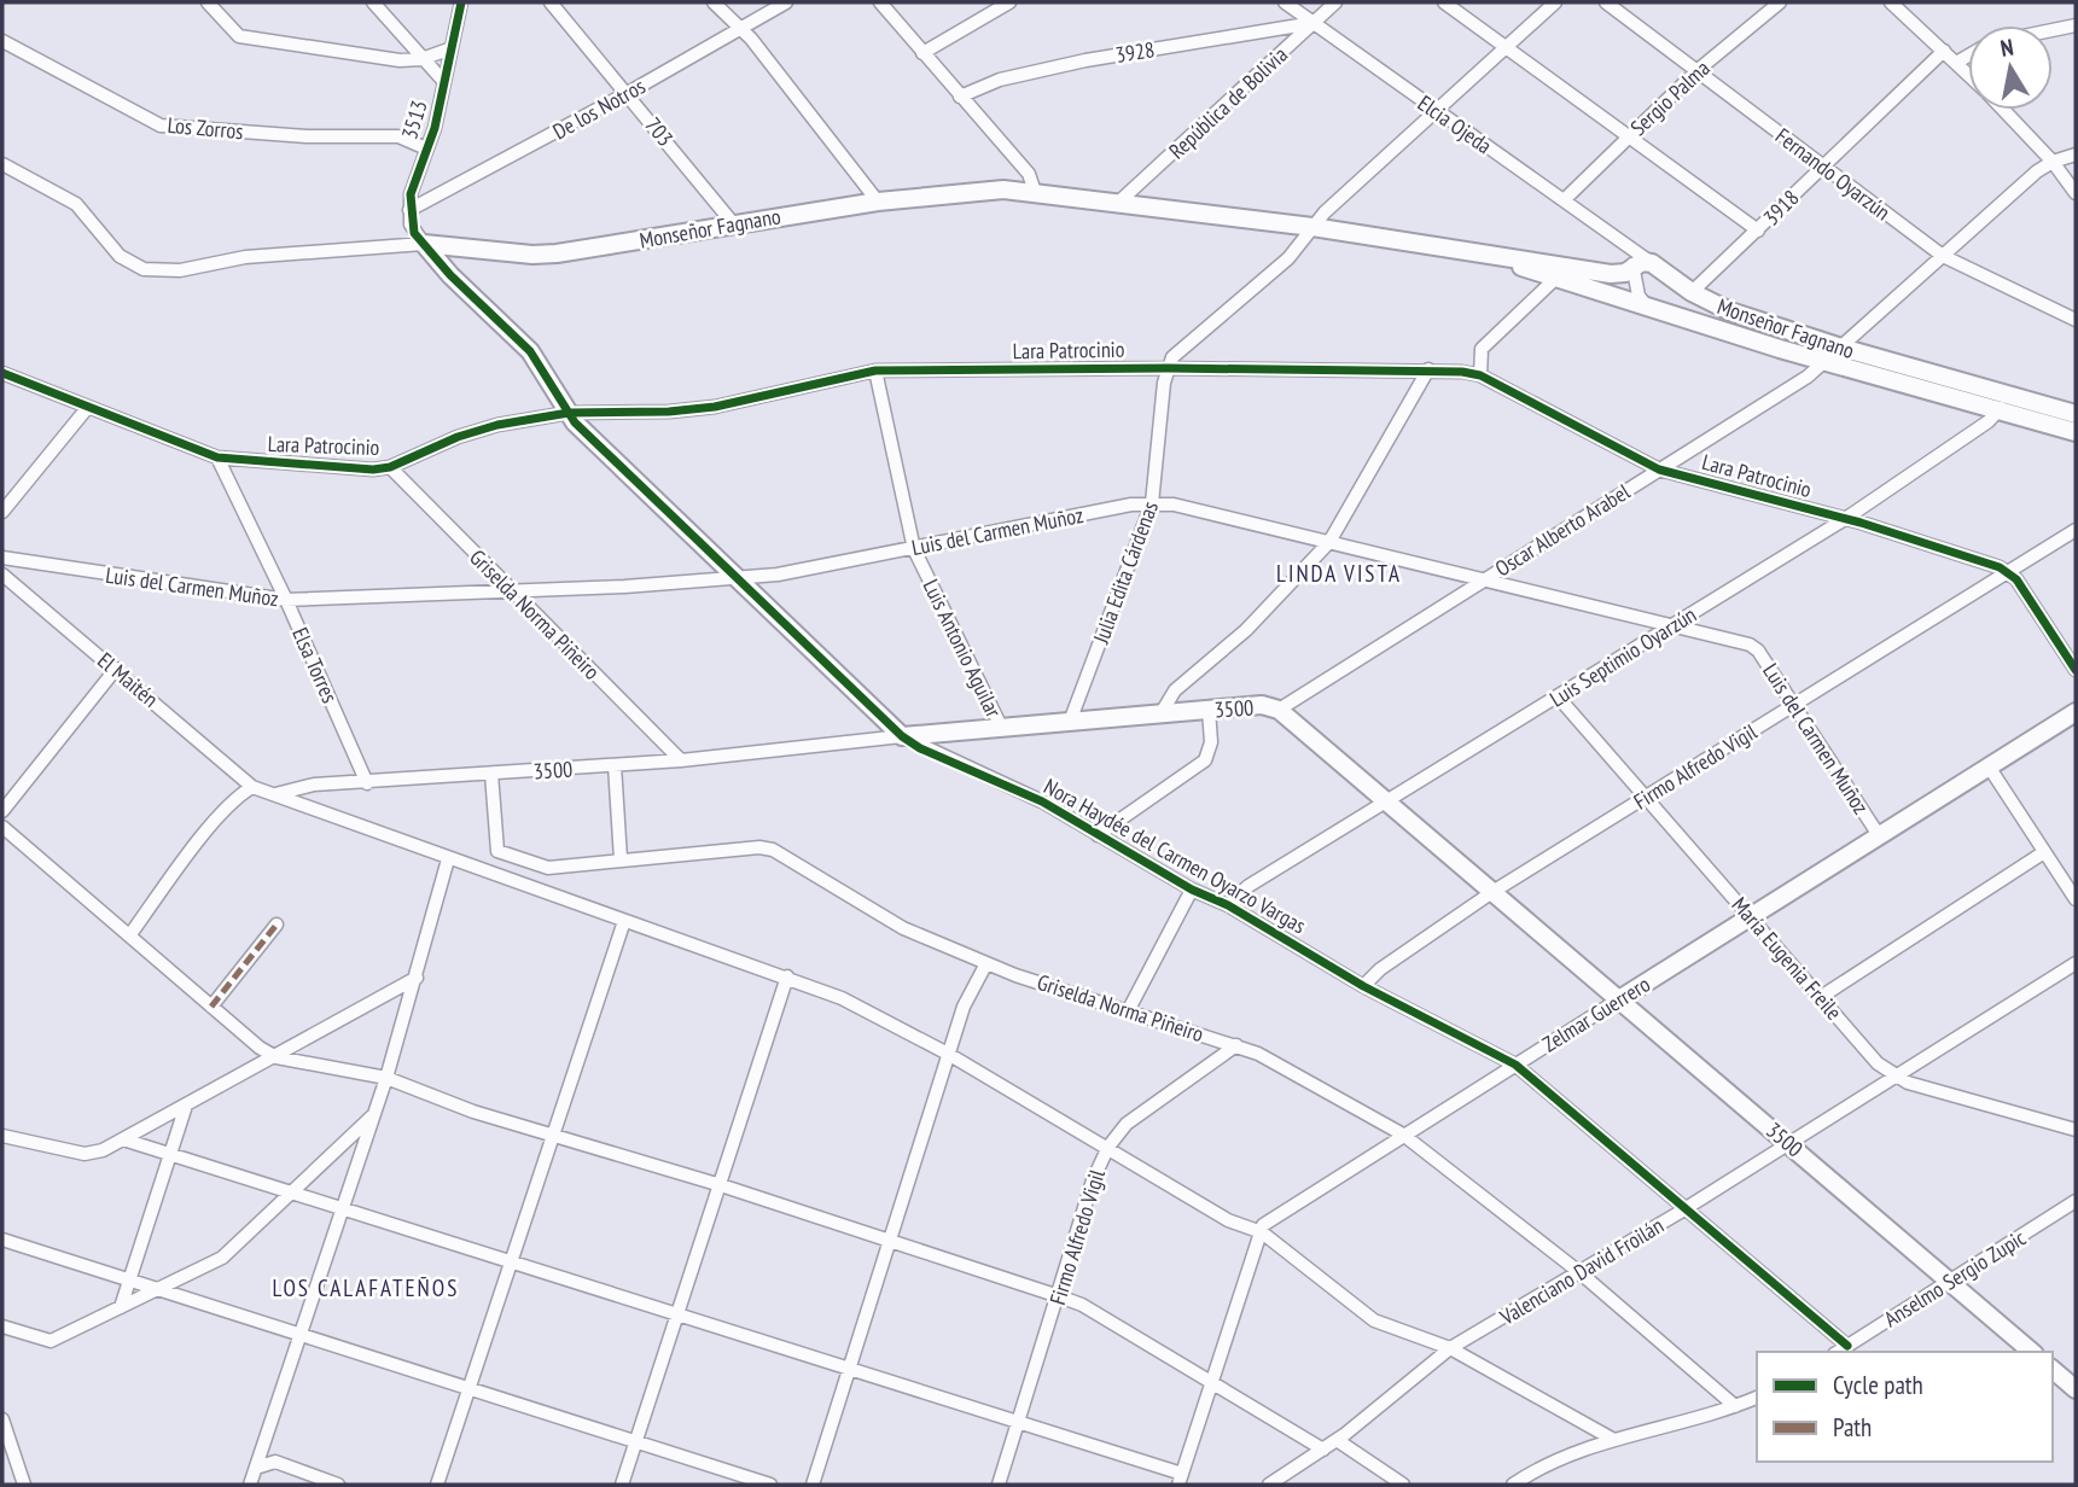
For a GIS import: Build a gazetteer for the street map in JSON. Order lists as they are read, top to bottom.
{
  "streets": {
    "street": [
      "3928",
      "Sergio Palma",
      "República de Bolivia",
      "De los Notros",
      "3513",
      "Elcia Ojeda",
      "Los Zorros",
      "703",
      "Fernando Oyarzún",
      "3918",
      "Monseñor Fagnano",
      "Lara Patrocinio",
      "Oscar Alberto Arabel",
      "Luis del Carmen Muñoz",
      "Julia Edita Cárdenas",
      "Griselda Norma Piñeiro",
      "Luis Antonio Aguilar",
      "Luis Septimio Oyarzún",
      "Elsa Torres",
      "El Maitén",
      "3500",
      "Firmo Alfredo Vigil",
      "Nora Haydée del Carmen Oyarzo Vargas",
      "María Eugenia Freile",
      "Zelmar Guerrero",
      "Valenciano David Froilán",
      "Anselmo Sergio Zupic"
    ]
  },
  "crossings": [
    ["3928", "República de Bolivia"],
    ["3928", "Elcia Ojeda"],
    ["Sergio Palma", "Elcia Ojeda"],
    ["Sergio Palma", "Fernando Oyarzún"],
    ["República de Bolivia", "Elcia Ojeda"],
    ["República de Bolivia", "Monseñor Fagnano"],
    ["De los Notros", "3513"],
    ["De los Notros", "703"],
    ["3513", "Los Zorros"],
    ["Elcia Ojeda", "Monseñor Fagnano"],
    ["703", "Monseñor Fagnano"],
    ["Fernando Oyarzún", "3918"],
    ["Fernando Oyarzún", "Oscar Alberto Arabel"],
    ["3918", "Monseñor Fagnano"],
    ["Monseñor Fagnano", "Oscar Alberto Arabel"],
    ["Monseñor Fagnano", "Luis Septimio Oyarzún"],
    ["Monseñor Fagnano", "Nora Haydée del Carmen Oyarzo Vargas"],
    ["Lara Patrocinio", "Oscar Alberto Arabel"],
    ["Lara Patrocinio", "Julia Edita Cárdenas"],
    ["Lara Patrocinio", "Griselda Norma Piñeiro"],
    ["Lara Patrocinio", "Luis Antonio Aguilar"],
    ["Lara Patrocinio", "Luis Septimio Oyarzún"],
    ["Lara Patrocinio", "Elsa Torres"],
    ["Lara Patrocinio", "Firmo Alfredo Vigil"],
    ["Lara Patrocinio", "Nora Haydée del Carmen Oyarzo Vargas"],
    ["Oscar Alberto Arabel", "Luis del Carmen Muñoz"],
    ["Oscar Alberto Arabel", "3500"],
    ["Luis del Carmen Muñoz", "Julia Edita Cárdenas"],
    ["Luis del Carmen Muñoz", "Griselda Norma Piñeiro"],
    ["Luis del Carmen Muñoz", "Luis Antonio Aguilar"],
    ["Luis del Carmen Muñoz", "Luis Septimio Oyarzún"],
    ["Luis del Carmen Muñoz", "Elsa Torres"],
    ["Luis del Carmen Muñoz", "Firmo Alfredo Vigil"],
    ["Luis del Carmen Muñoz", "Nora Haydée del Carmen Oyarzo Vargas"],
    ["Luis del Carmen Muñoz", "Zelmar Guerrero"],
    ["Julia Edita Cárdenas", "3500"],
    ["Griselda Norma Piñeiro", "3500"],
    ["Griselda Norma Piñeiro", "Firmo Alfredo Vigil"],
    ["Griselda Norma Piñeiro", "Zelmar Guerrero"],
    ["Griselda Norma Piñeiro", "Valenciano David Froilán"],
    ["Luis Antonio Aguilar", "3500"],
    ["Luis Septimio Oyarzún", "3500"],
    ["Luis Septimio Oyarzún", "Nora Haydée del Carmen Oyarzo Vargas"],
    ["Luis Septimio Oyarzún", "María Eugenia Freile"],
    ["Elsa Torres", "3500"],
    ["3500", "Firmo Alfredo Vigil"],
    ["3500", "Nora Haydée del Carmen Oyarzo Vargas"],
    ["3500", "Zelmar Guerrero"],
    ["3500", "Valenciano David Froilán"],
    ["3500", "Anselmo Sergio Zupic"],
    ["Firmo Alfredo Vigil", "Nora Haydée del Carmen Oyarzo Vargas"],
    ["Firmo Alfredo Vigil", "María Eugenia Freile"],
    ["Nora Haydée del Carmen Oyarzo Vargas", "Zelmar Guerrero"],
    ["Nora Haydée del Carmen Oyarzo Vargas", "Valenciano David Froilán"],
    ["Nora Haydée del Carmen Oyarzo Vargas", "Anselmo Sergio Zupic"],
    ["María Eugenia Freile", "Zelmar Guerrero"],
    ["María Eugenia Freile", "Valenciano David Froilán"]
  ],
  "districts": ["LINDA VISTA", "LOS CALAFATEÑOS"],
  "legend": ["Cycle path", "Path"],
  "north": "top"
}
